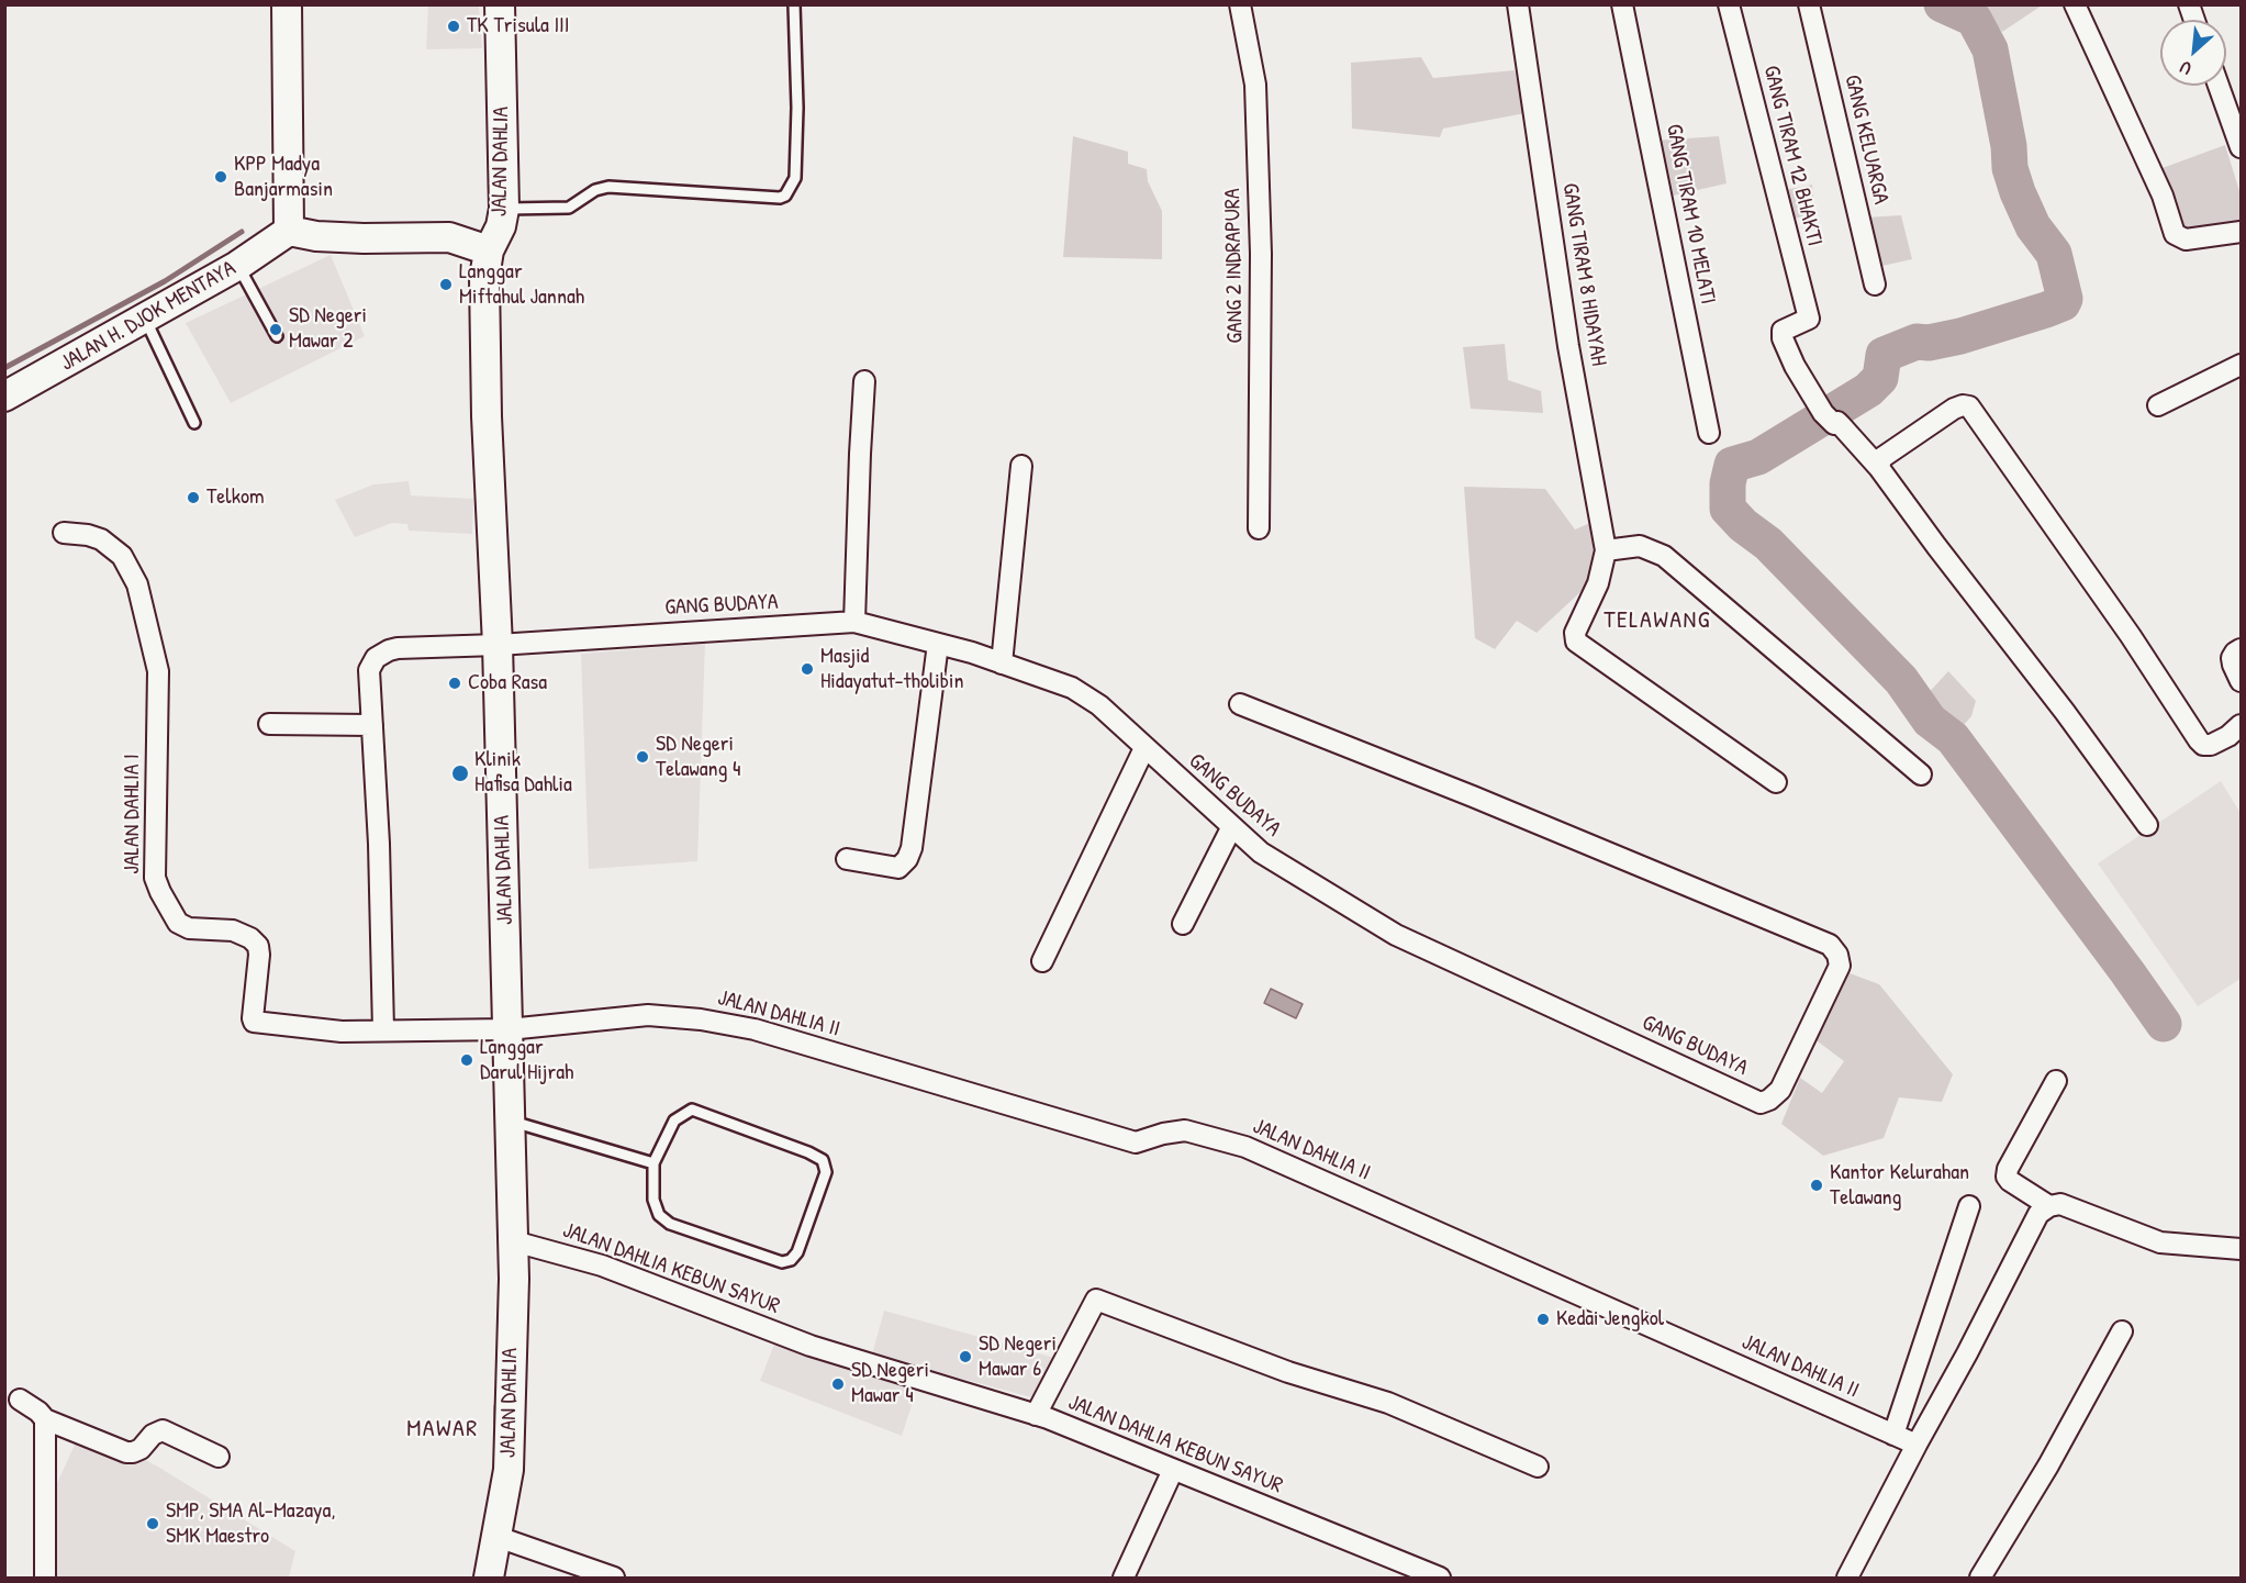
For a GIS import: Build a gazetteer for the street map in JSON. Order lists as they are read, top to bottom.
{
  "streets": {
    "street": [
      "GANG KELUARGA",
      "GANG TIRAM 12 BHAKTI",
      "JALAN DAHLIA",
      "GANG TIRAM 10 MELATI",
      "GANG 2 INDRAPURA",
      "GANG TIRAM 8 HIDAYAH",
      "JALAN H. DJOK MENTAYA",
      "GANG BUDAYA",
      "JALAN DAHLIA I",
      "JALAN DAHLIA II",
      "JALAN DAHLIA KEBUN SAYUR"
    ]
  },
  "crossings": [
    ["JALAN DAHLIA", "GANG BUDAYA"],
    ["JALAN DAHLIA", "JALAN DAHLIA I"],
    ["JALAN DAHLIA", "JALAN DAHLIA II"],
    ["JALAN DAHLIA", "JALAN DAHLIA KEBUN SAYUR"],
    ["JALAN DAHLIA I", "JALAN DAHLIA II"]
  ],
  "districts": ["TELAWANG", "MAWAR"],
  "places": [
    "TK Trisula III",
    "KPP Madya Banjarmasin",
    "Langgar Miftahul Jannah",
    "SD Negeri Mawar 2",
    "Telkom",
    "Masjid Hidayatut-tholibin",
    "Coba Rasa",
    "SD Negeri Telawang 4",
    "Klinik Hafisa Dahlia",
    "Langgar Darul Hijrah",
    "Kantor Kelurahan Telawang",
    "Kedai Jengkol",
    "SD Negeri Mawar 6",
    "SD Negeri Mawar 4",
    "SMP, SMA Al-Mazaya, SMK Maestro"
  ],
  "north": "bottom left"
}
